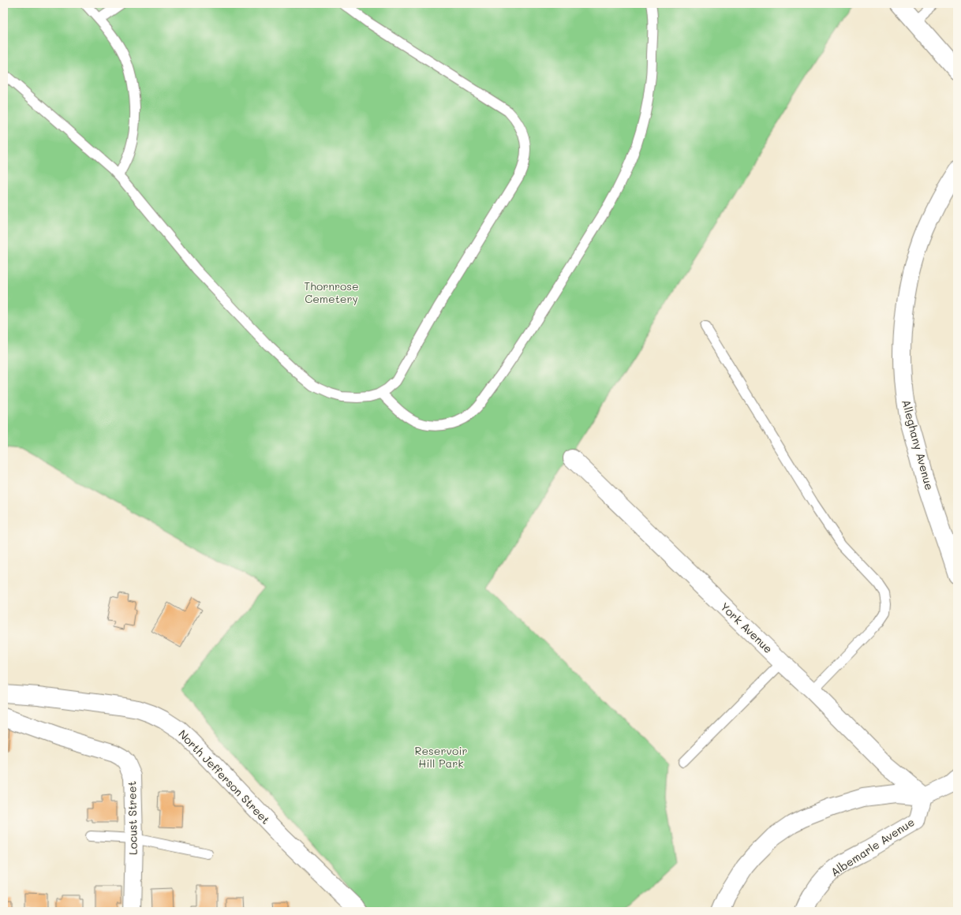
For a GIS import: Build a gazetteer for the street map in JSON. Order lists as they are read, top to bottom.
{
  "streets": {
    "street": [
      "Alleghany Avenue",
      "York Avenue",
      "North Jefferson Street",
      "Locust Street",
      "Albemarle Avenue"
    ]
  },
  "crossings": [
    ["York Avenue", "Albemarle Avenue"]
  ],
  "parks": ["Thornrose Cemetery", "Reservoir Hill Park"]
}
